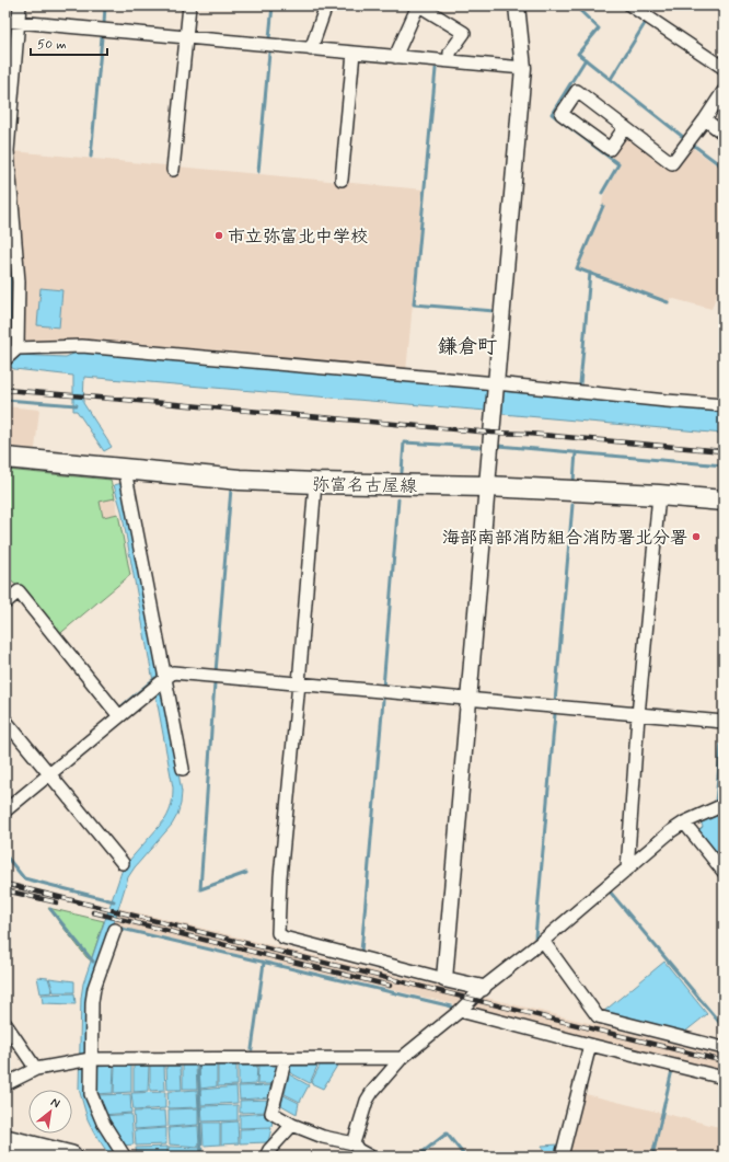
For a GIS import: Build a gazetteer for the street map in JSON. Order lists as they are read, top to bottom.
{
  "streets": {
    "main road": ["弥富名古屋線"]
  },
  "districts": ["鎌倉町"],
  "places": ["市立弥富北中学校", "海部南部消防組合消防署北分署"],
  "scale_bar": "50 m",
  "north": "top right"
}
